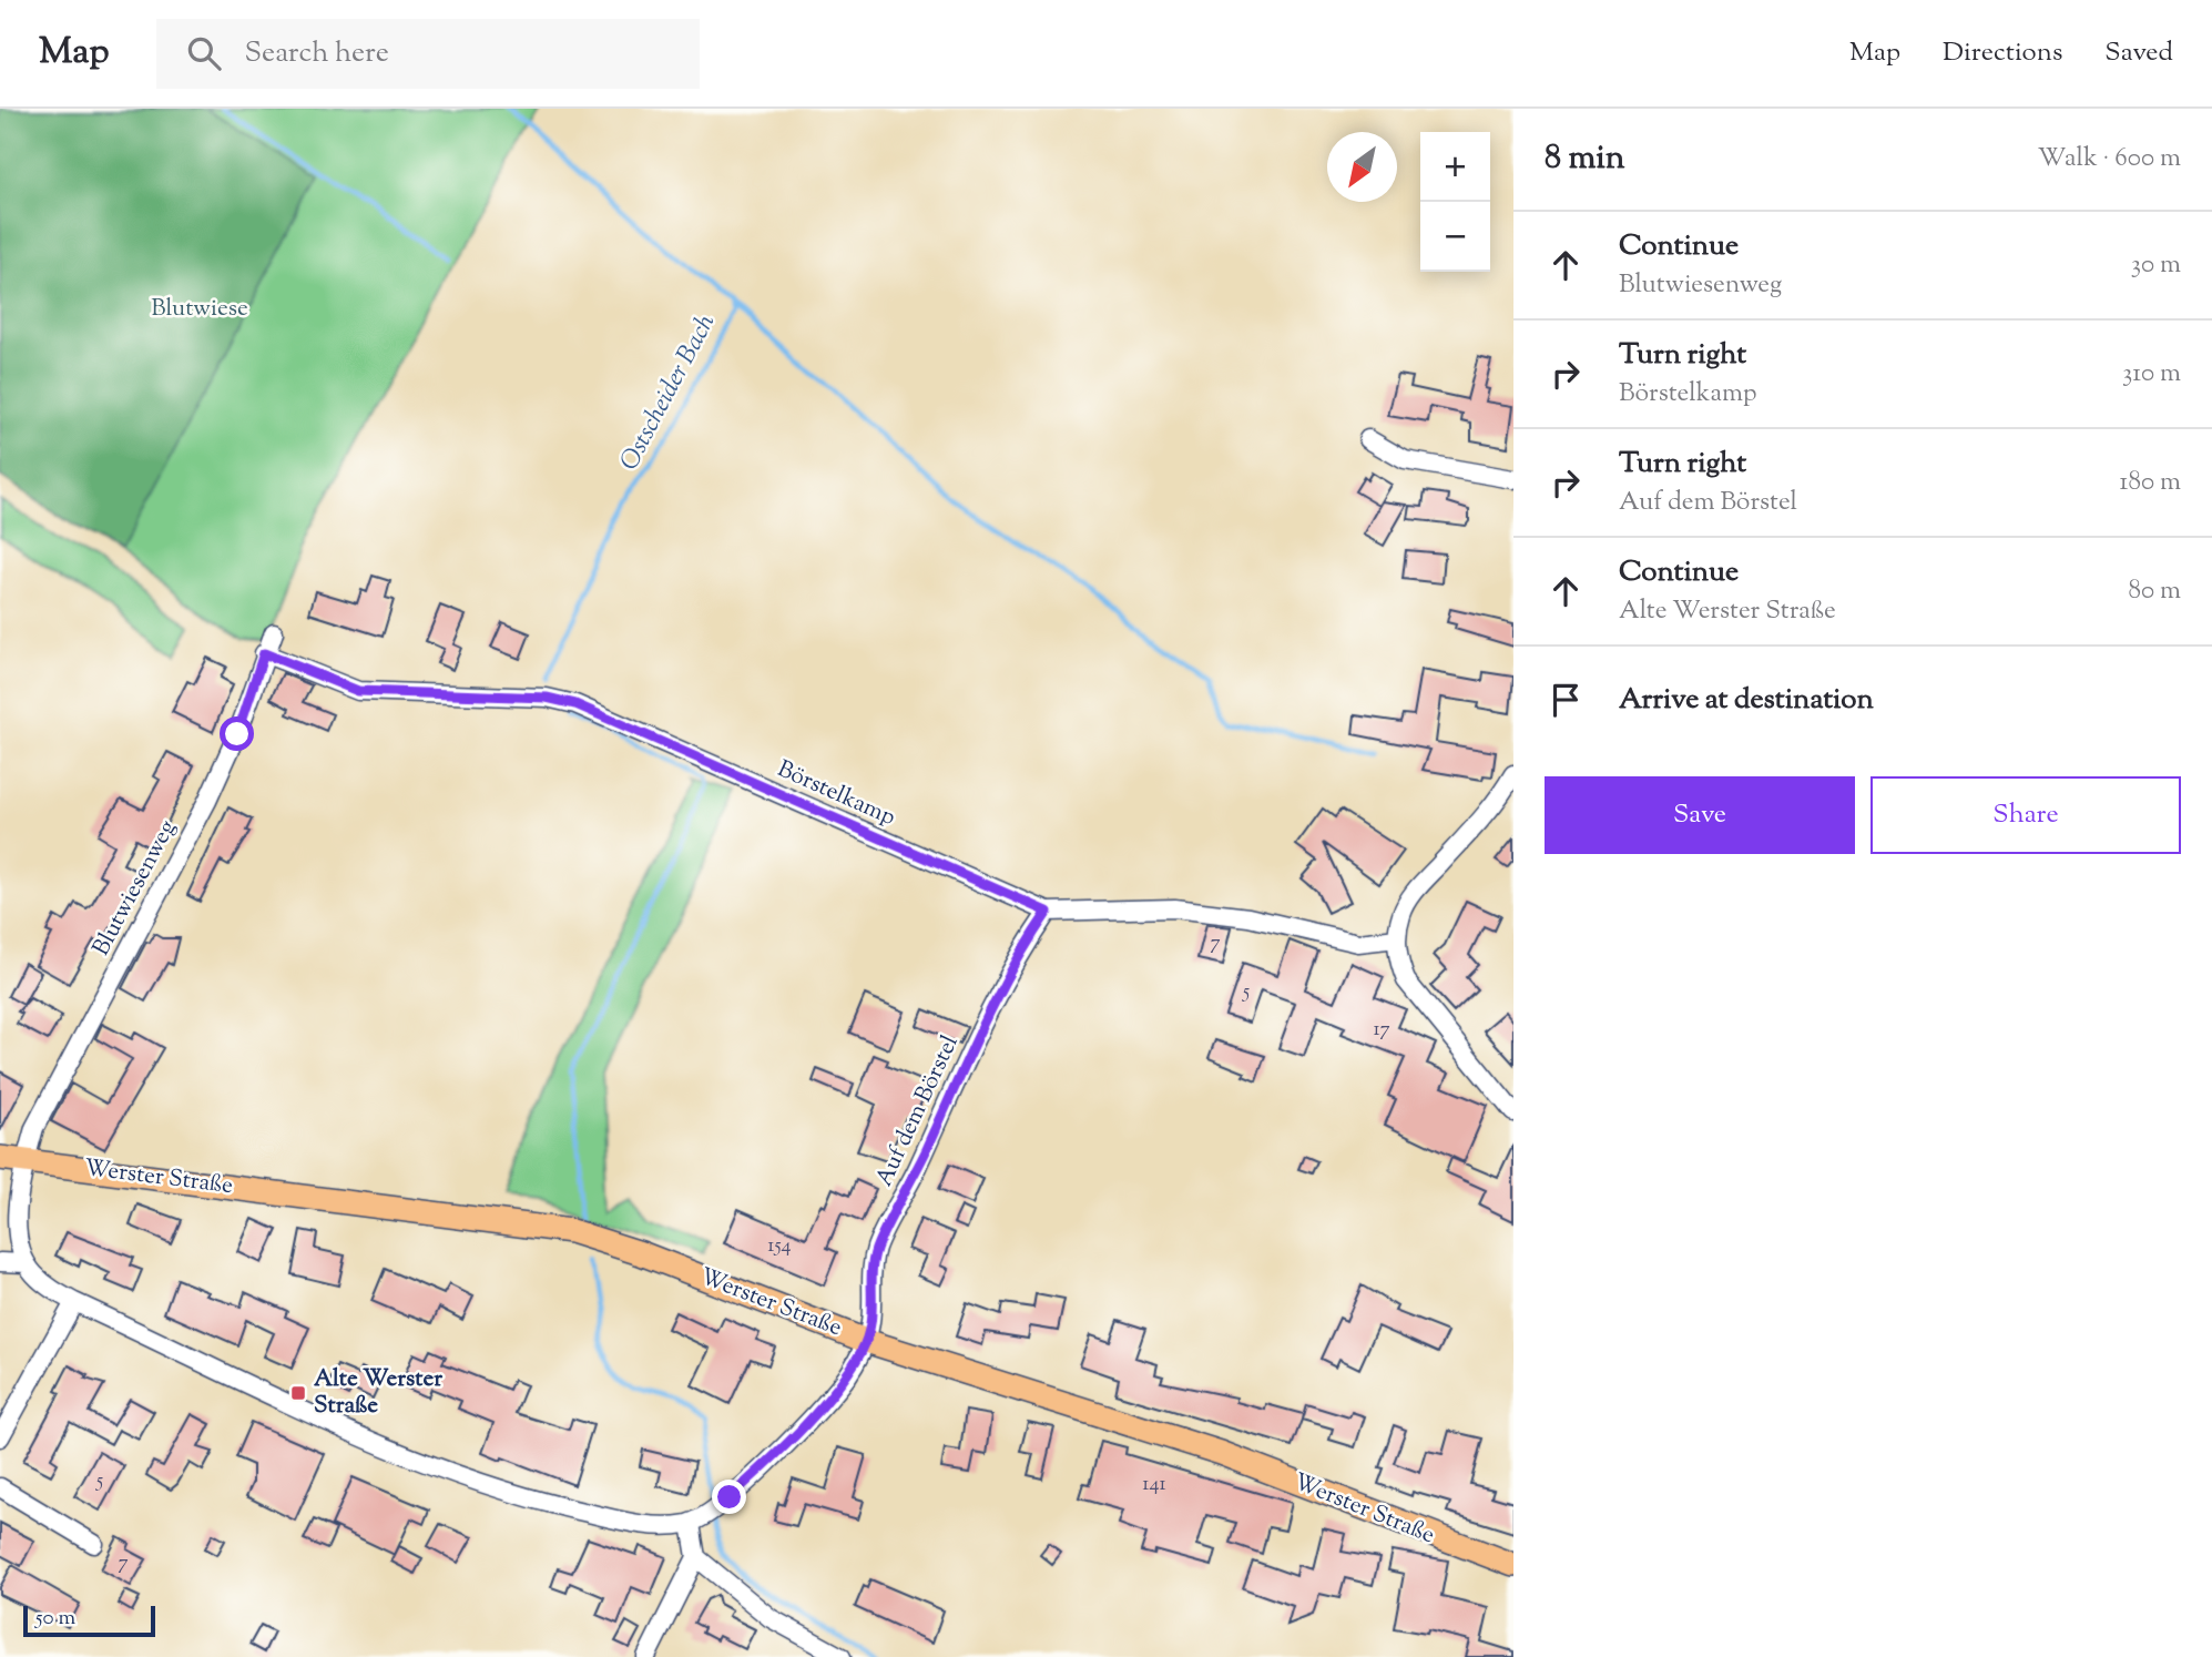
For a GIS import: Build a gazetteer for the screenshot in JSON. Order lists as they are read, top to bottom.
{
  "streets": {
    "main road": ["Werster Straße"],
    "street": ["Börstelkamp", "Blutwiesenweg", "Auf dem Börstel"]
  },
  "crossings": [
    ["Börstelkamp", "Blutwiesenweg"],
    ["Börstelkamp", "Auf dem Börstel"],
    ["Blutwiesenweg", "Werster Straße"],
    ["Auf dem Börstel", "Werster Straße"]
  ],
  "water": ["Ostscheider Bach"],
  "parks": ["Blutwiese"],
  "places": {
    "transit": ["Alte Werster Straße"]
  },
  "house_numbers": [
    "7",
    "5",
    "17",
    "154",
    "5",
    "141",
    "7"
  ],
  "scale_bar": "50 m",
  "north": "bottom left",
  "page": {
    "header": "Map",
    "search": "Search here",
    "nav": ["Map", "Directions", "Saved"],
    "heading": ["8 min", "Walk · 600 m"],
    "map_buttons": ["+", "−"],
    "list": [
      ["Continue", "Blutwiesenweg", "30 m"],
      ["Turn right", "Börstelkamp", "310 m"],
      ["Turn right", "Auf dem Börstel", "180 m"],
      ["Continue", "Alte Werster Straße", "80 m"],
      "Arrive at destination"
    ],
    "buttons": ["Save", "Share"],
    "scale": "50 m"
  }
}
